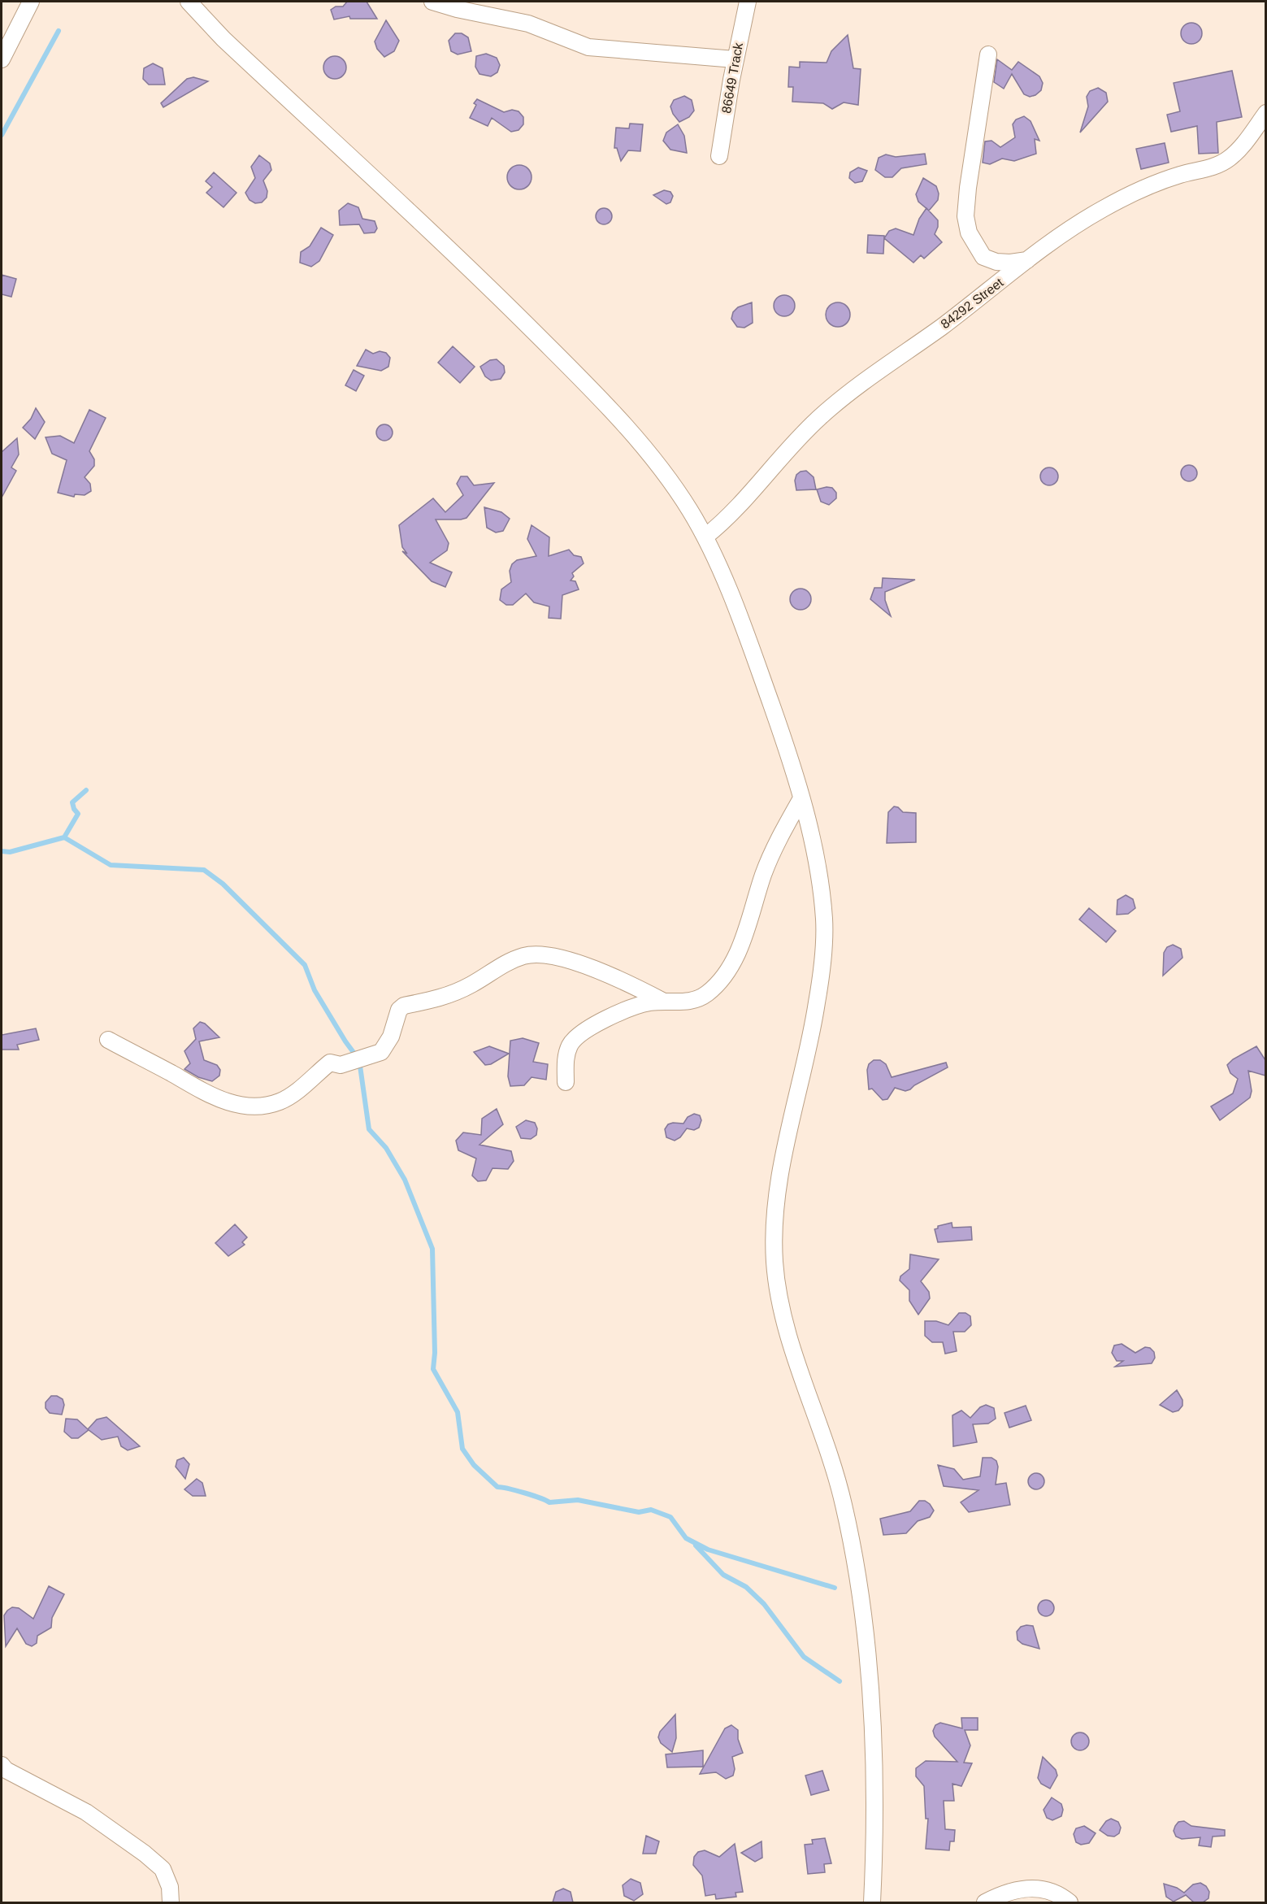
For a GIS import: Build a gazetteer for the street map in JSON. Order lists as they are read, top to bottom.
{
  "streets": {
    "street": ["86649 Track", "84292 Street"]
  }
}
